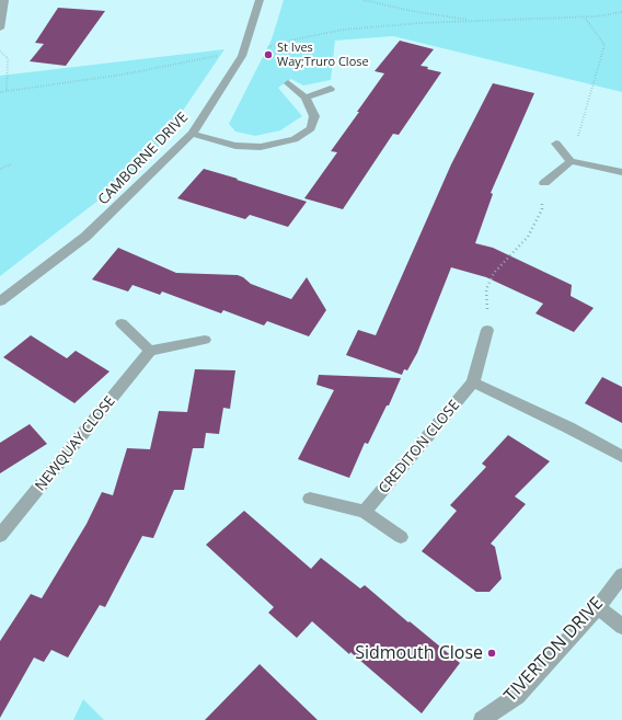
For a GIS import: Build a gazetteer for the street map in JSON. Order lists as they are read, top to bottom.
{
  "streets": {
    "street": [
      "CAMBORNE DRIVE",
      "NEWQUAY CLOSE",
      "CREDITON CLOSE",
      "TIVERTON DRIVE"
    ]
  },
  "places": ["St Ives Way;Truro Close", "Sidmouth Close"]
}
